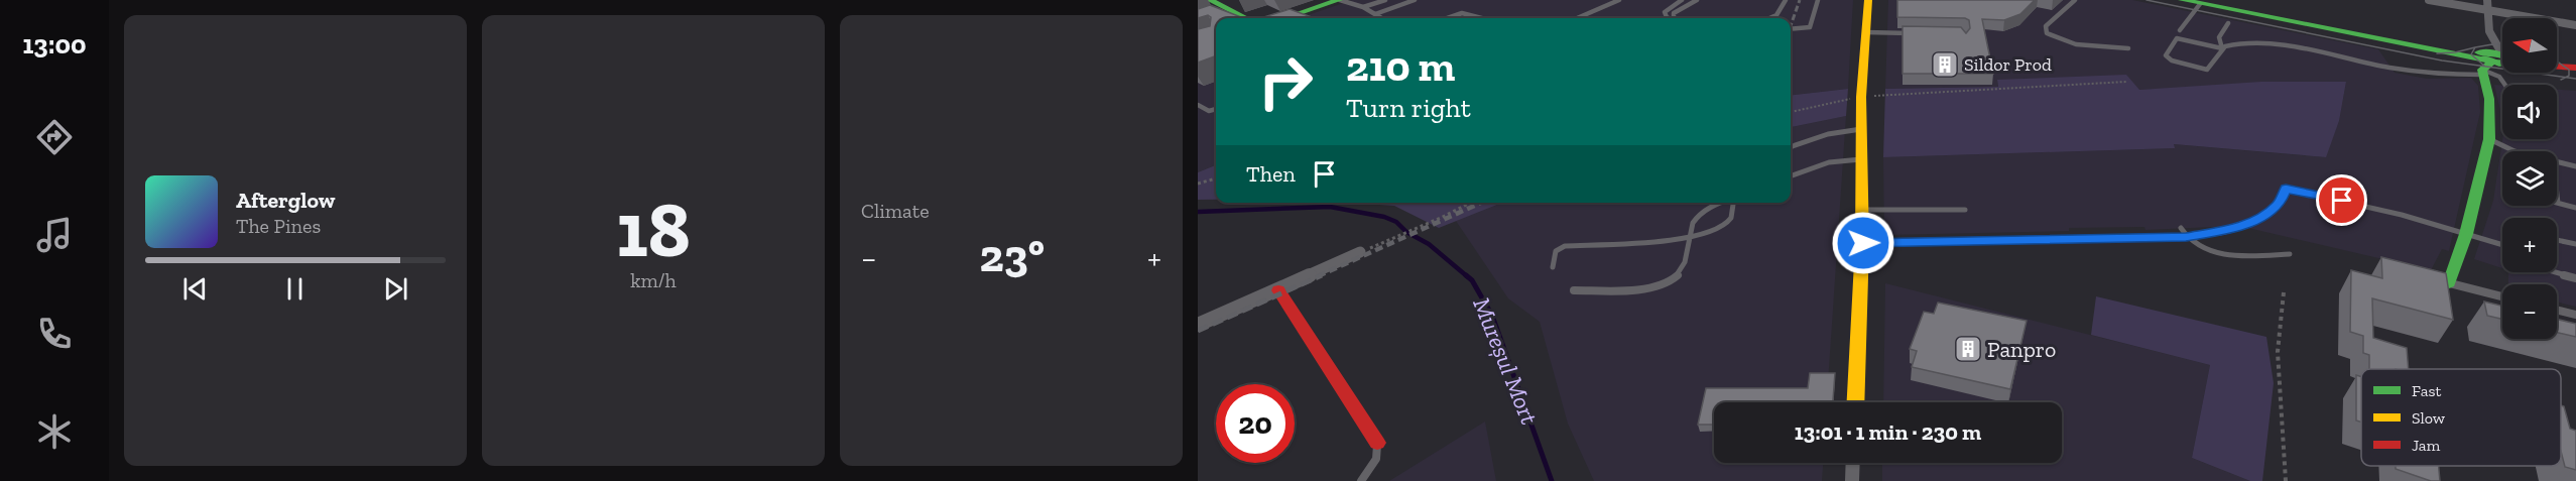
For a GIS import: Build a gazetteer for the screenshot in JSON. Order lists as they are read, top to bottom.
{
  "water": ["Mureșul Mort"],
  "places": {
    "building": ["Sildor Prod", "Panpro"]
  },
  "legend": ["Fast", "Slow", "Jam"],
  "north": "left",
  "page": {
    "tabs": "13:00",
    "tile": [
      ["18", "km/h"],
      "Climate"
    ],
    "map_buttons": ["+", "−"],
    "turn": ["210 m", "Turn right"],
    "then": "Then",
    "song": ["Afterglow", "The Pines"],
    "heat": ["−", "23°", "+"],
    "limit": "20",
    "trip": "13:01 · 1 min · 230 m"
  }
}
